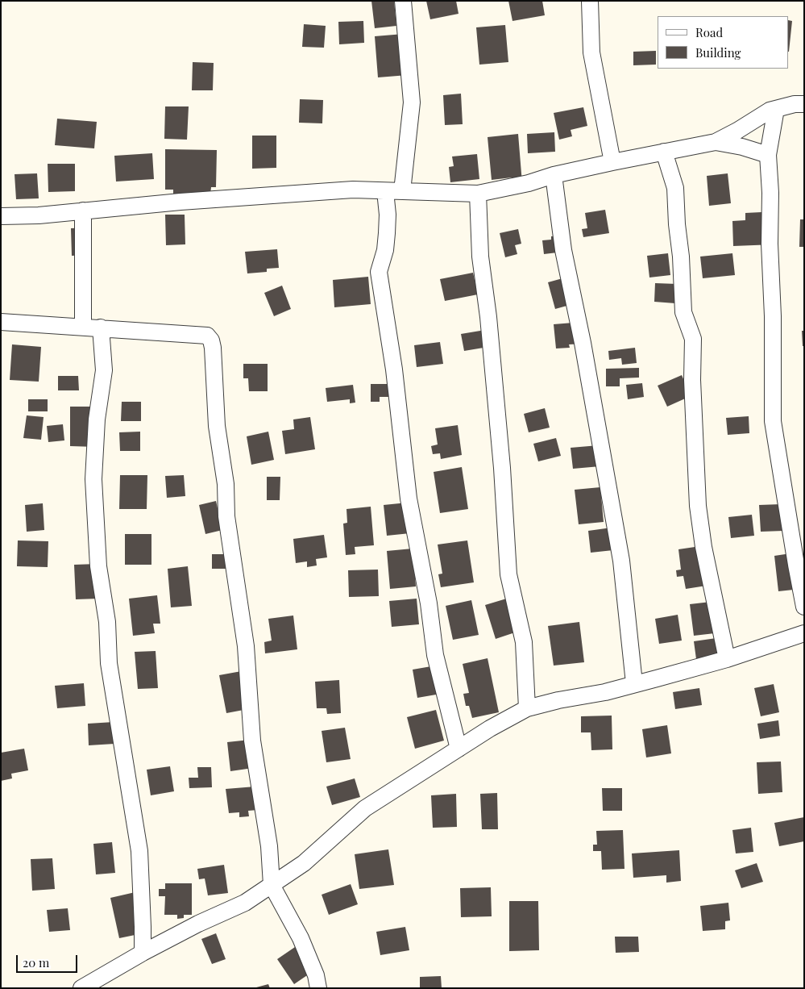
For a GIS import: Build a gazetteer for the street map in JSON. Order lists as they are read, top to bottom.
{
  "legend": ["Road", "Building"],
  "scale_bar": "20 m"
}
